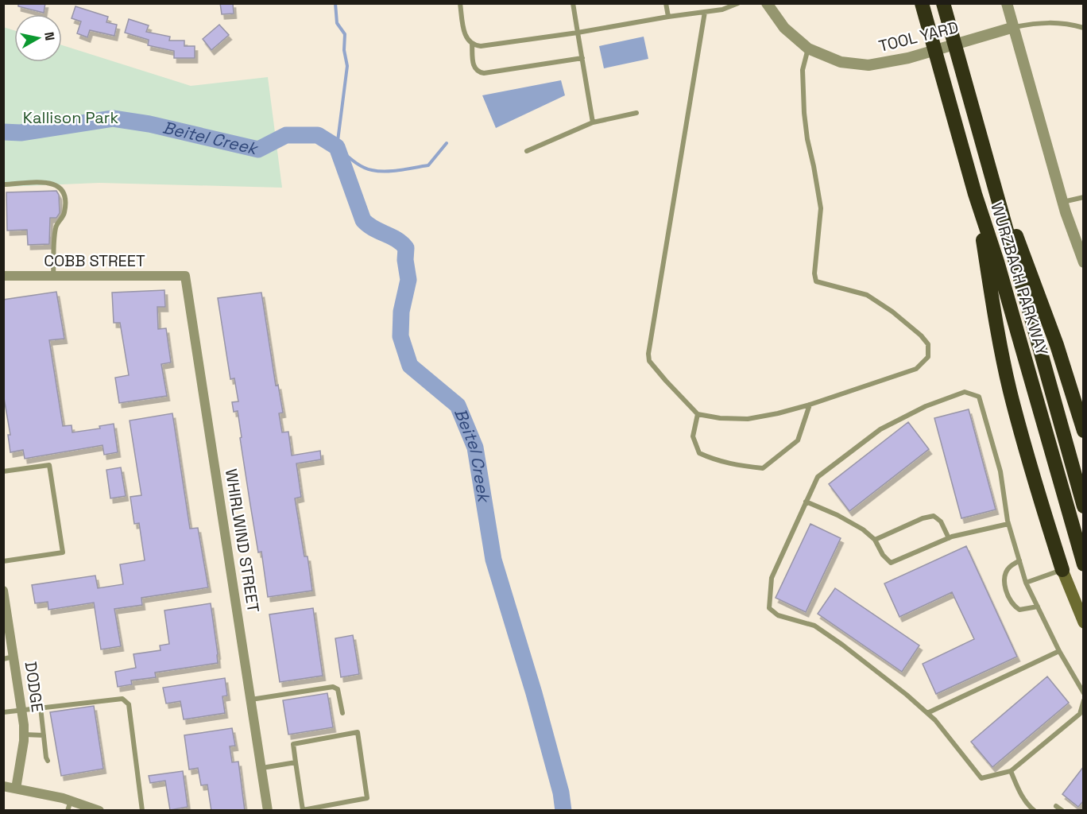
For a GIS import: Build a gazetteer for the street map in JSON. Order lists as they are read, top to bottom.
{
  "streets": {
    "highway": ["WURZBACH PARKWAY"],
    "street": [
      "TOOL YARD",
      "COBB STREET",
      "WHIRLWIND STREET",
      "DODGE"
    ]
  },
  "crossings": [
    ["COBB STREET", "WHIRLWIND STREET"]
  ],
  "water": ["Beitel Creek"],
  "parks": ["Kallison Park"],
  "north": "right"
}
